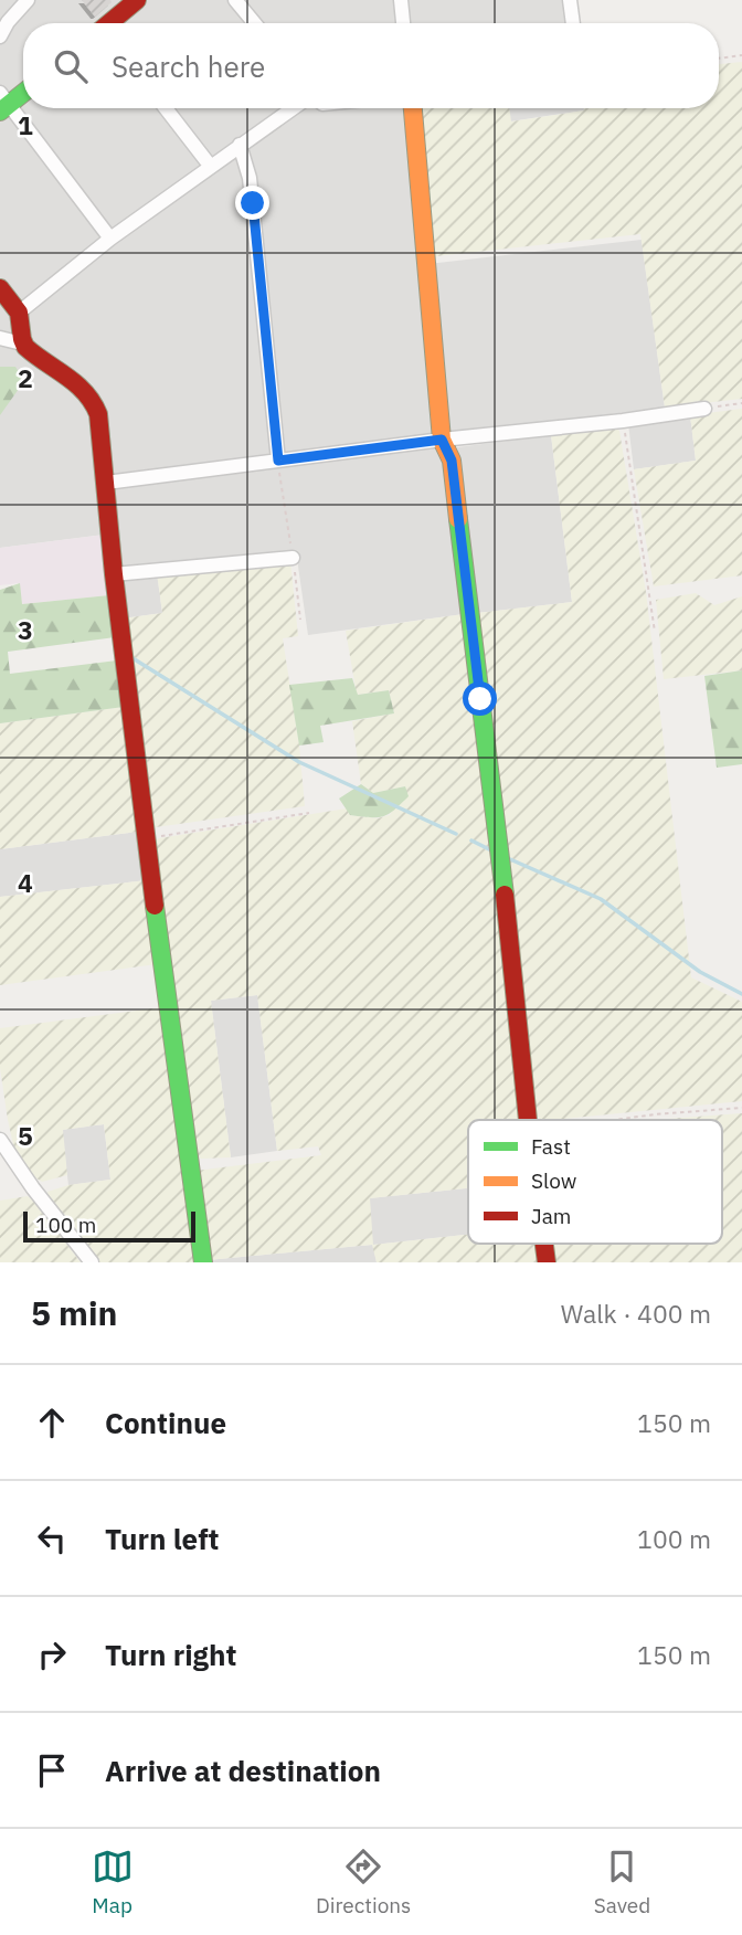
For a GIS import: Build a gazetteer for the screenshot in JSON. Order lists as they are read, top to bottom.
{
  "legend": ["Fast", "Slow", "Jam"],
  "scale_bar": "100 m",
  "page": {
    "search": "Search here",
    "scale": "100 m",
    "heading": ["5 min", "Walk · 400 m"],
    "list": [
      ["Continue", "150 m"],
      ["Turn left", "100 m"],
      ["Turn right", "150 m"],
      "Arrive at destination"
    ],
    "nav": ["Map", "Directions", "Saved"]
  },
  "grid": {
    "rows": [
      "1",
      "2",
      "3",
      "4",
      "5"
    ]
  }
}
